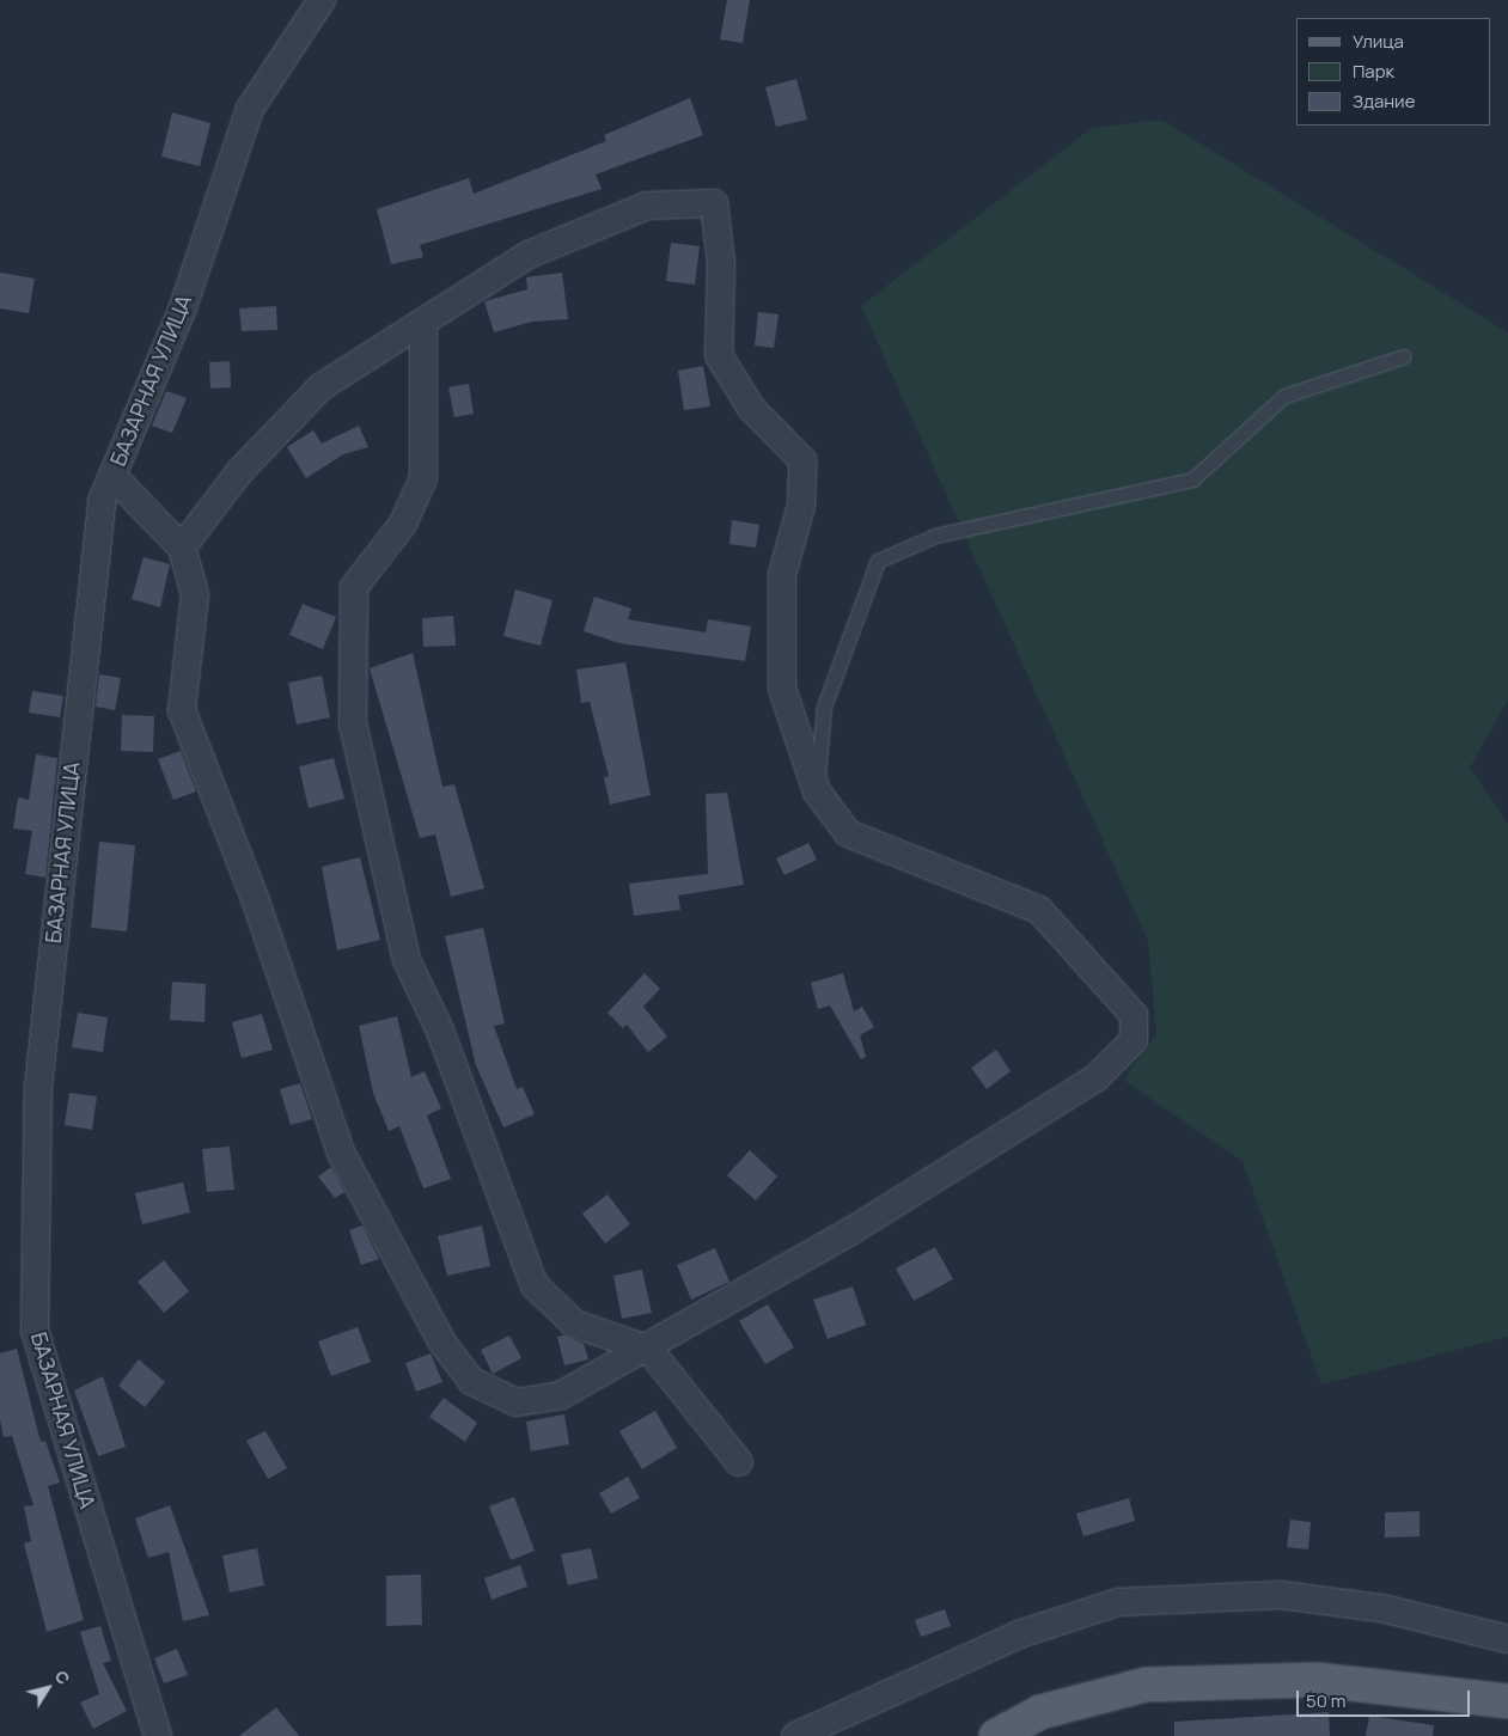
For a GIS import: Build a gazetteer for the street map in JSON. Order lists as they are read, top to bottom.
{
  "streets": {
    "street": ["БАЗАРНАЯ УЛИЦА"]
  },
  "legend": ["Улица", "Парк", "Здание"],
  "scale_bar": "50 m",
  "north": "top right"
}
